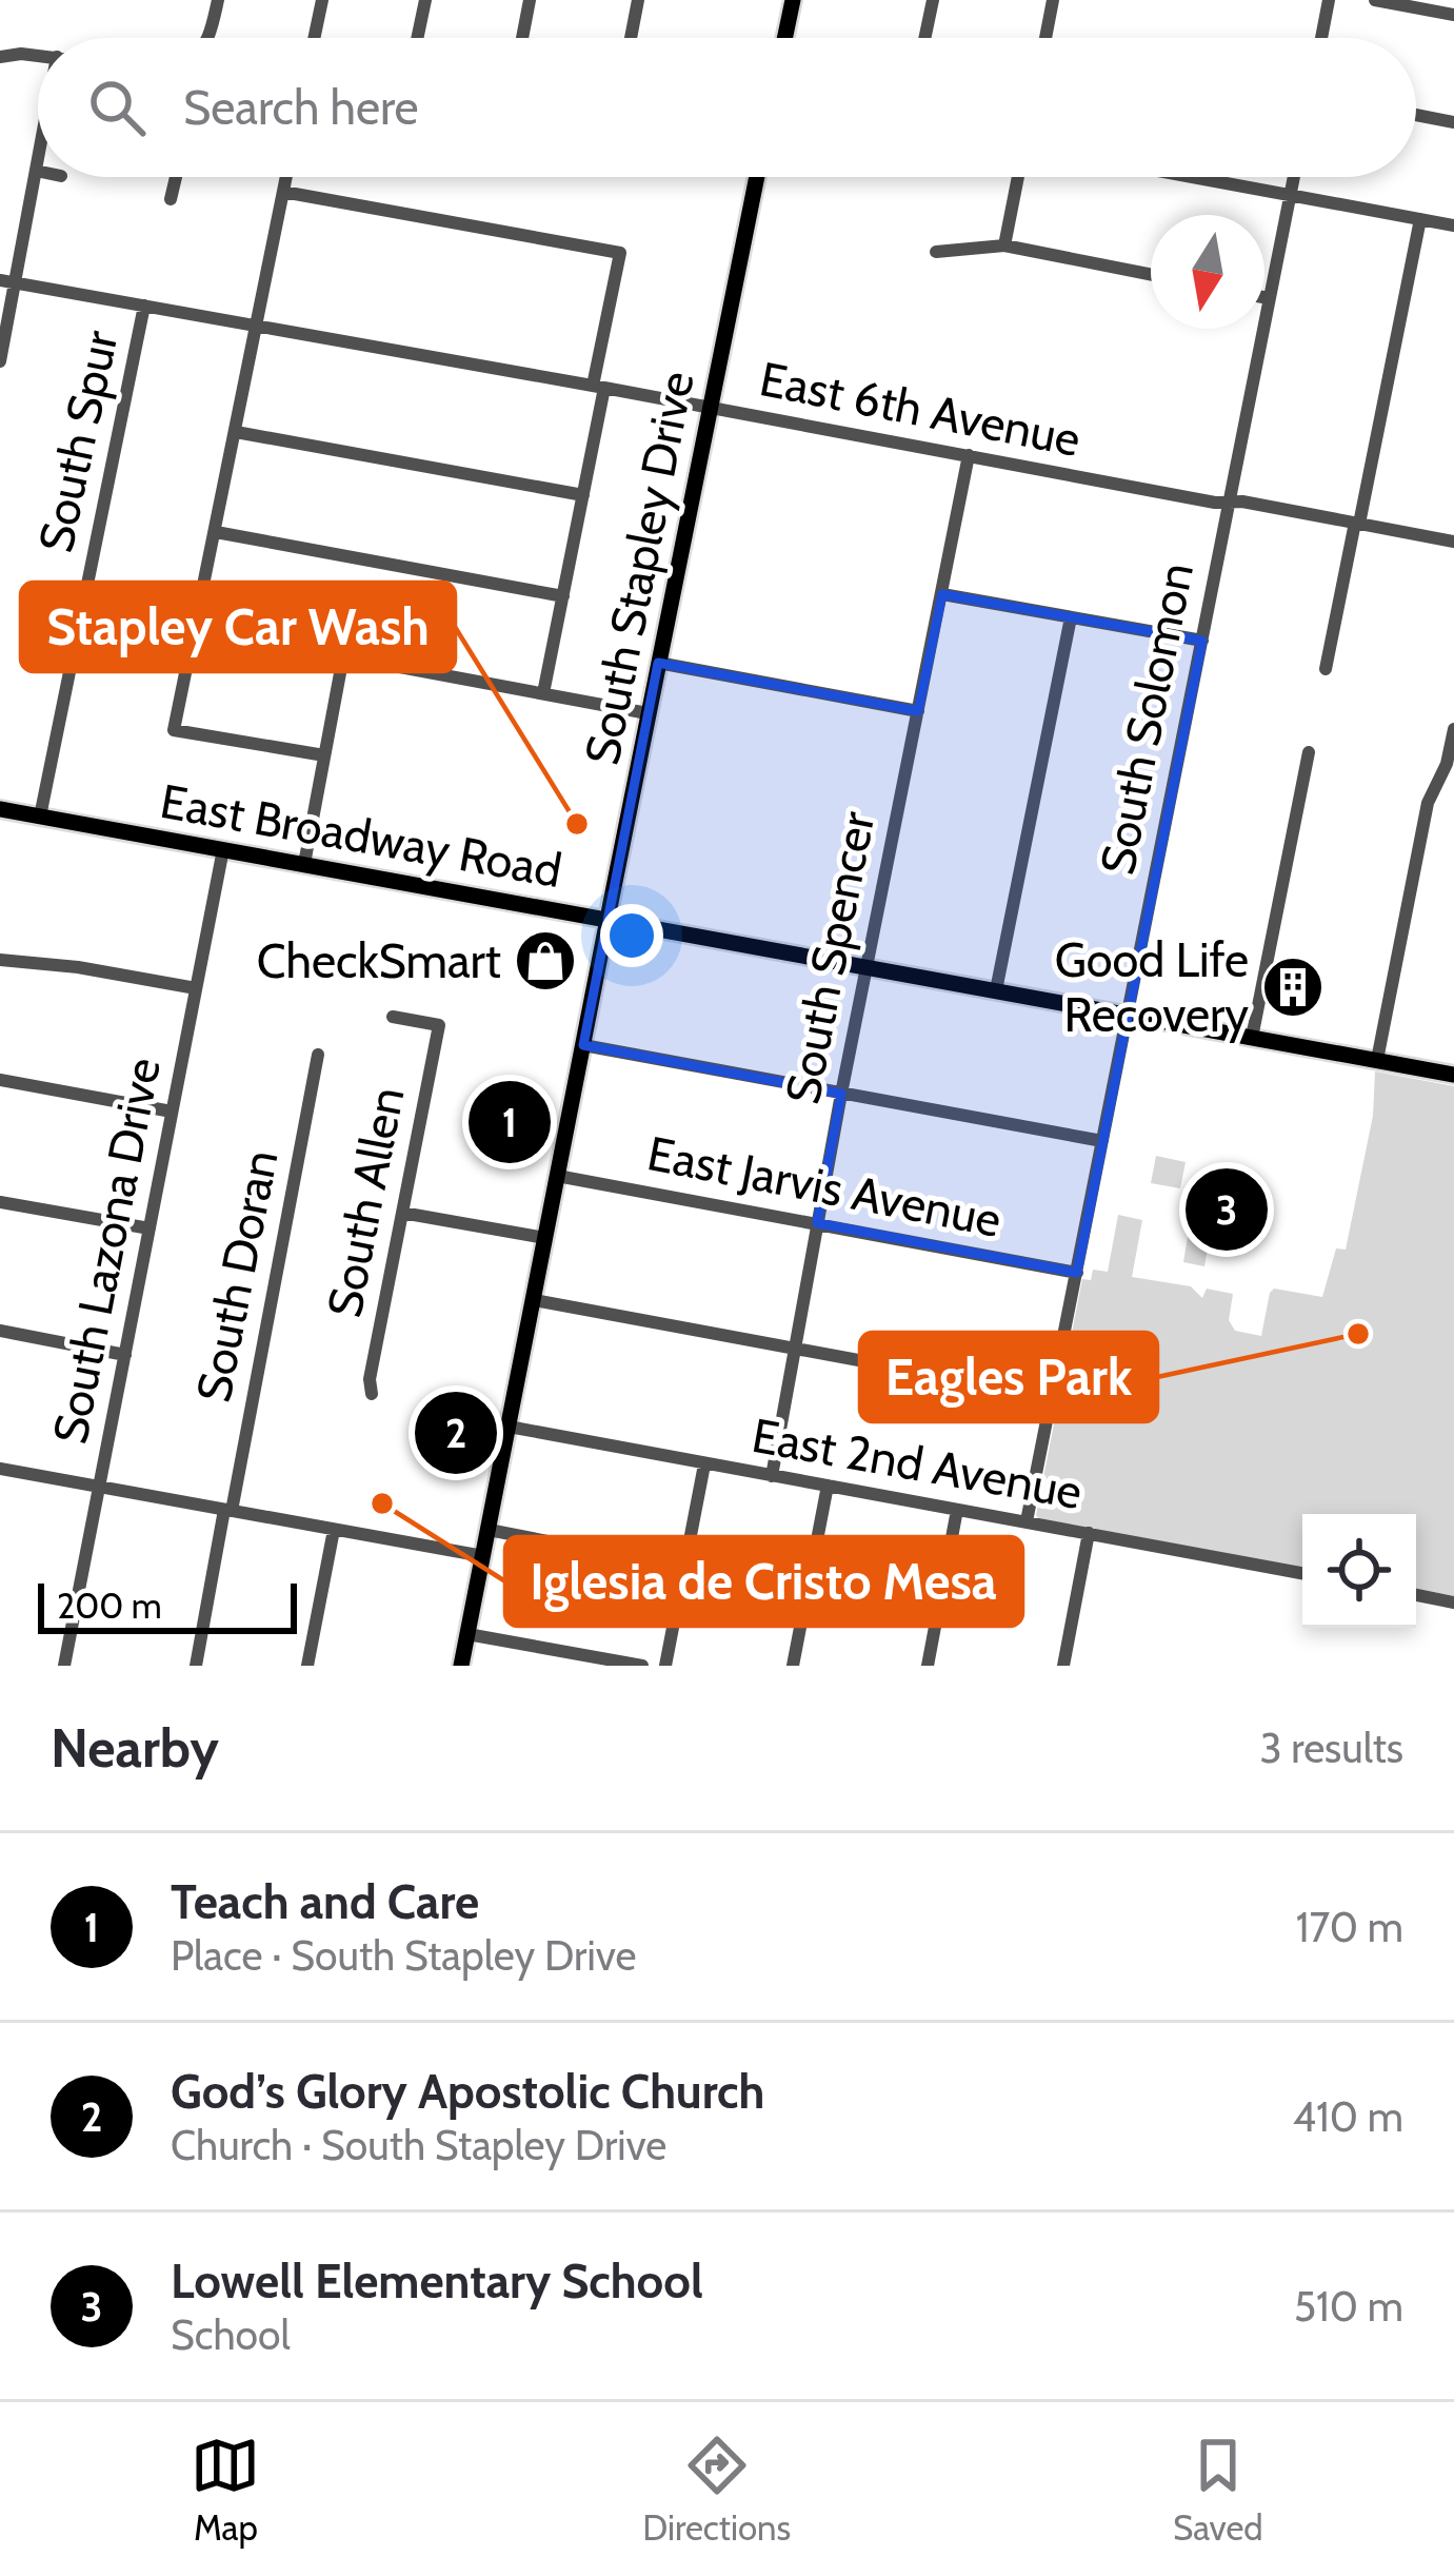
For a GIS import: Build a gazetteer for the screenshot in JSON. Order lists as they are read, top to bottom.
{
  "streets": {
    "main road": ["South Stapley Drive", "East Broadway Road"],
    "street": [
      "East 6th Avenue",
      "South Spur",
      "South Solomon",
      "South Spencer",
      "East Jarvis Avenue",
      "South Allen",
      "South Lazona Drive",
      "South Doran",
      "East 2nd Avenue"
    ]
  },
  "crossings": [
    ["East 6th Avenue", "South Spur"],
    ["East 6th Avenue", "South Stapley Drive"],
    ["East 6th Avenue", "South Solomon"],
    ["East 6th Avenue", "South Spencer"],
    ["South Spur", "East Broadway Road"],
    ["South Stapley Drive", "East Broadway Road"],
    ["South Stapley Drive", "East Jarvis Avenue"],
    ["South Stapley Drive", "East 2nd Avenue"],
    ["South Solomon", "East Broadway Road"],
    ["South Solomon", "East Jarvis Avenue"],
    ["South Solomon", "East 2nd Avenue"],
    ["East Broadway Road", "South Spencer"],
    ["East Broadway Road", "South Lazona Drive"],
    ["South Spencer", "East Jarvis Avenue"],
    ["South Spencer", "East 2nd Avenue"]
  ],
  "places": {
    "other": ["Stapley Car Wash", "Eagles Park", "Iglesia de Cristo Mesa"],
    "shop": ["CheckSmart"],
    "building": ["Good Life Recovery"]
  },
  "scale_bar": "200 m",
  "north": "bottom",
  "page": {
    "search": "Search here",
    "pins": ["1", "3", "2"],
    "scale": "200 m",
    "heading": ["Nearby", "3 results"],
    "list": [
      {
        "mark": "1",
        "name": "Teach and Care",
        "note": "Place · South Stapley Drive",
        "value": "170 m"
      },
      {
        "mark": "2",
        "name": "God’s Glory Apostolic Church",
        "note": "Church · South Stapley Drive",
        "value": "410 m"
      },
      {
        "mark": "3",
        "name": "Lowell Elementary School",
        "note": "School",
        "value": "510 m"
      }
    ],
    "nav": ["Map", "Directions", "Saved"]
  }
}
